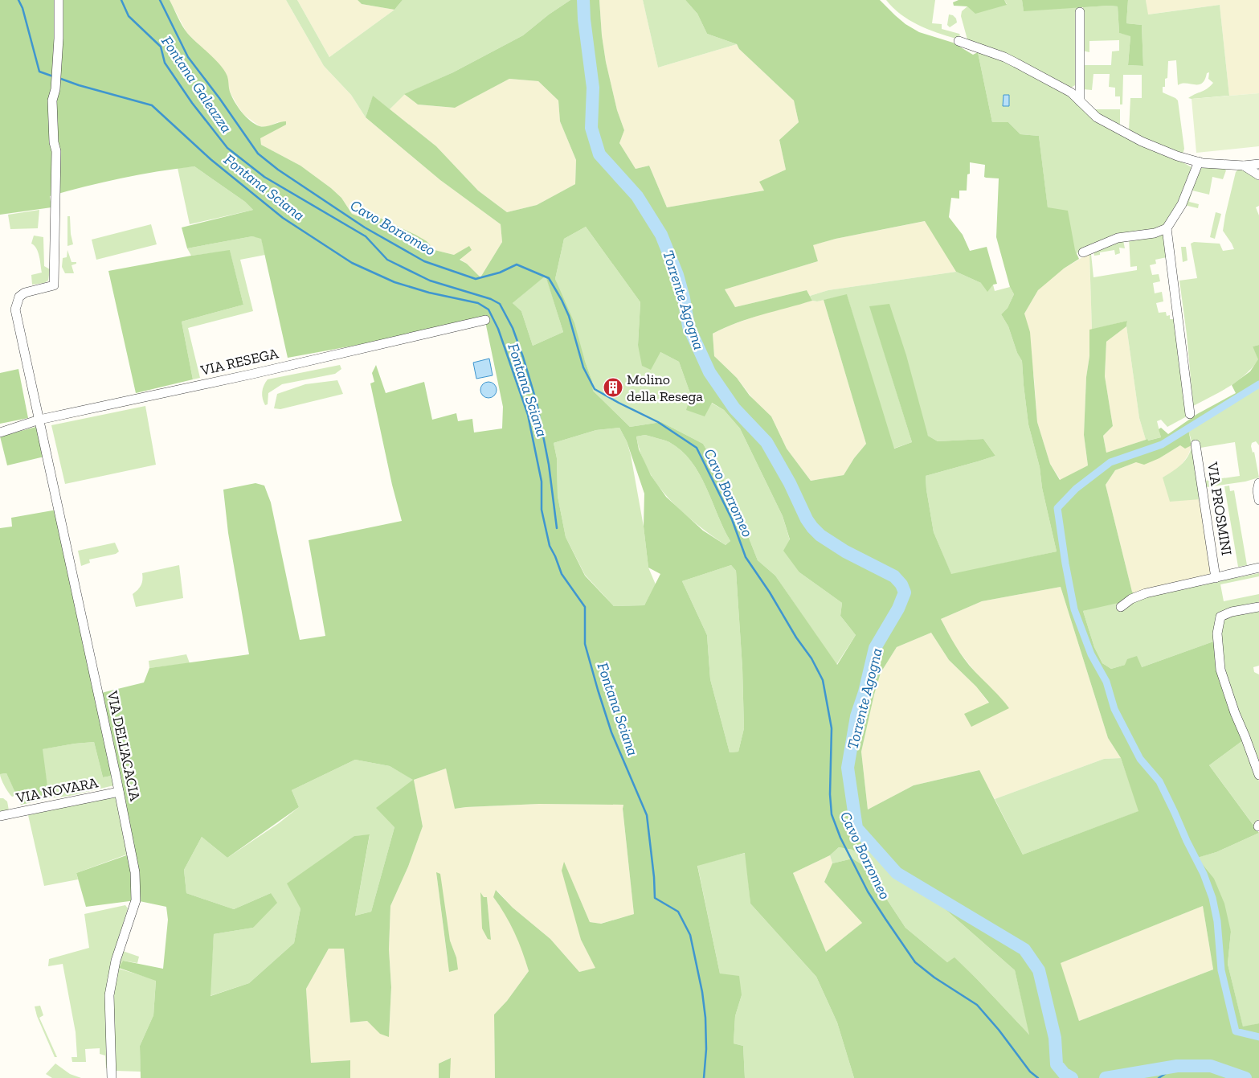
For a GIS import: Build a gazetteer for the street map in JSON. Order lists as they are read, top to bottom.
{
  "streets": {
    "street": [
      "VIA RESEGA",
      "VIA PROSMINI",
      "VIA DELL'ACACIA",
      "VIA NOVARA"
    ]
  },
  "crossings": [
    ["VIA RESEGA", "VIA DELL'ACACIA"],
    ["VIA DELL'ACACIA", "VIA NOVARA"]
  ],
  "water": [
    "Fontana Galeazza",
    "Fontana Sciana",
    "Cavo Borromeo",
    "Torrente Agogna"
  ],
  "places": {
    "building": ["Molino della Resega"]
  }
}
